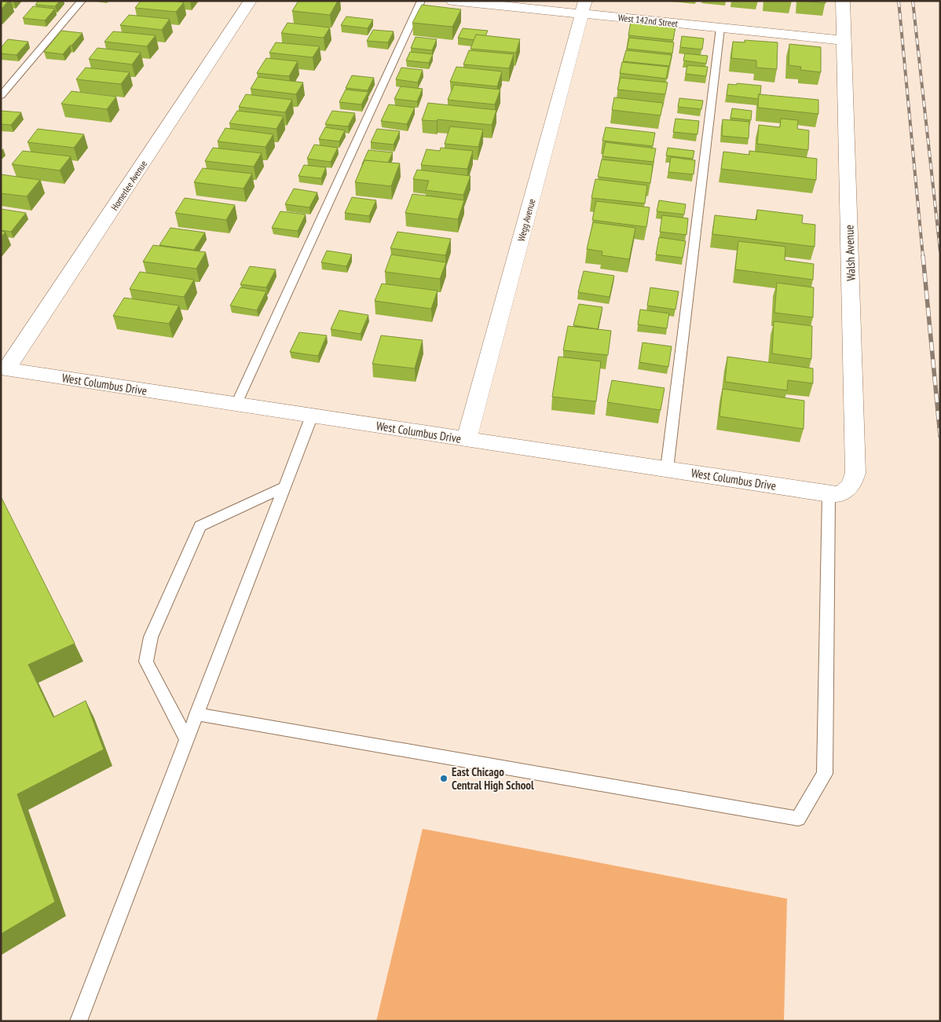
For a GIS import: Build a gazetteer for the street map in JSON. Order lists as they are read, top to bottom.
{
  "streets": {
    "street": [
      "West 142nd Street",
      "Homerlee Avenue",
      "Wegg Avenue",
      "Walsh Avenue",
      "West Columbus Drive"
    ]
  },
  "crossings": [
    ["West 142nd Street", "Wegg Avenue"],
    ["West 142nd Street", "Walsh Avenue"],
    ["Homerlee Avenue", "West Columbus Drive"],
    ["Wegg Avenue", "West Columbus Drive"],
    ["Walsh Avenue", "West Columbus Drive"]
  ],
  "places": ["East Chicago Central High School"]
}
